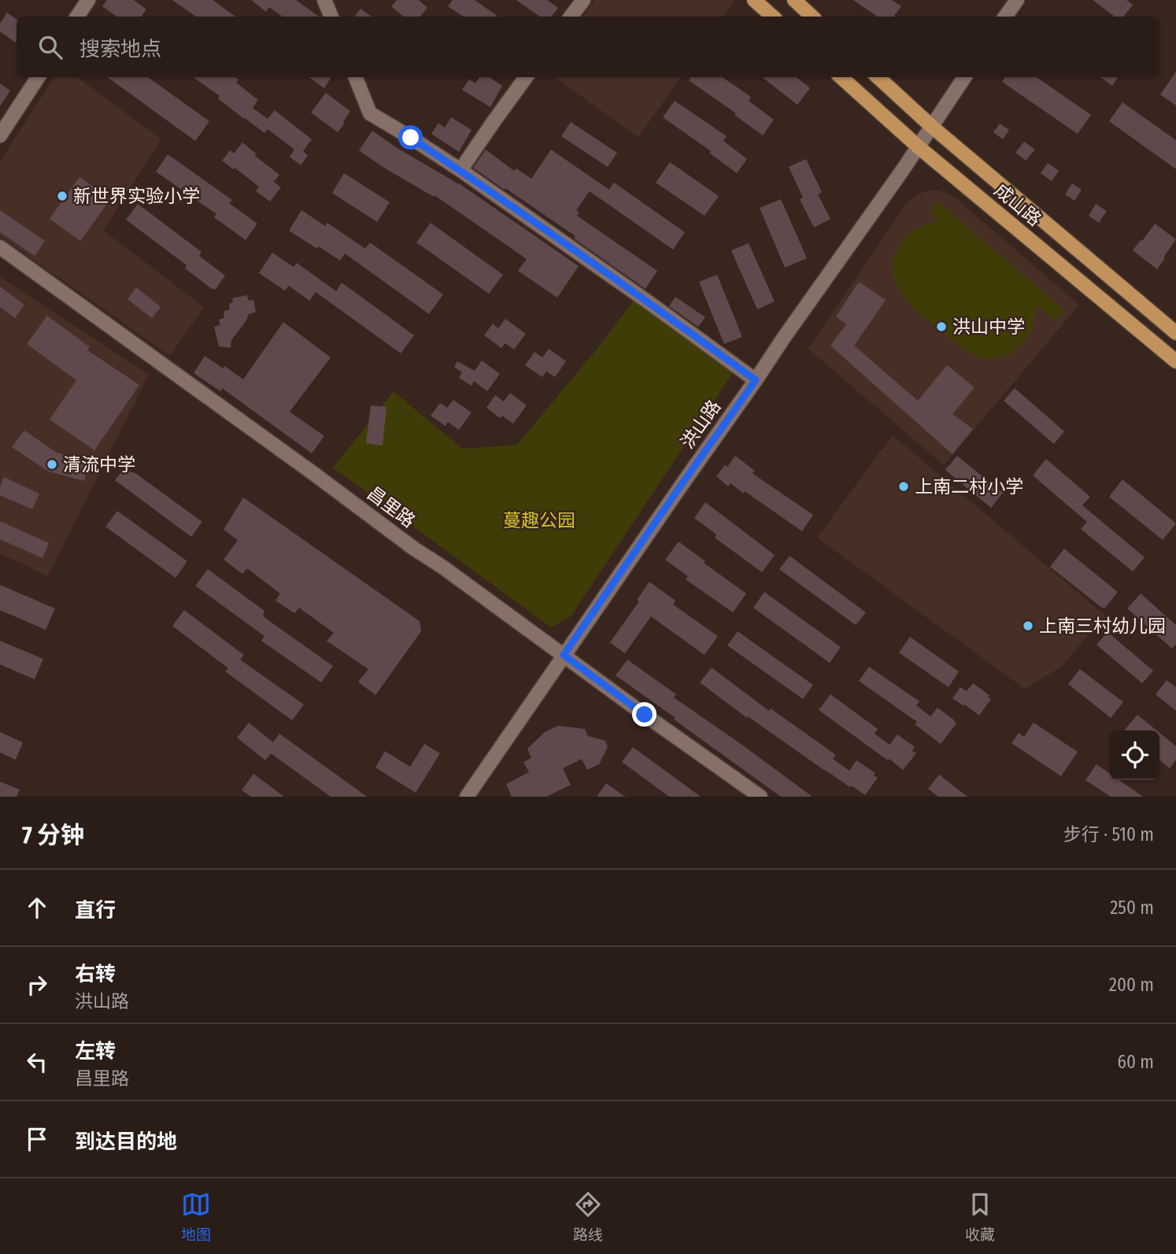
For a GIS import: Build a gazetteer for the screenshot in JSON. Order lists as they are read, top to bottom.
{
  "streets": {
    "main road": ["成山路"],
    "street": ["洪山路", "昌里路"]
  },
  "crossings": [
    ["成山路", "洪山路"],
    ["洪山路", "昌里路"]
  ],
  "parks": ["蔓趣公园"],
  "places": [
    "新世界实验小学",
    "洪山中学",
    "清流中学",
    "上南二村小学",
    "上南三村幼儿园"
  ],
  "page": {
    "search": "搜索地点",
    "heading": ["7 分钟", "步行 · 510 m"],
    "list": [
      ["直行", "250 m"],
      ["右转", "洪山路", "200 m"],
      ["左转", "昌里路", "60 m"],
      "到达目的地"
    ],
    "nav": ["地图", "路线", "收藏"]
  }
}
